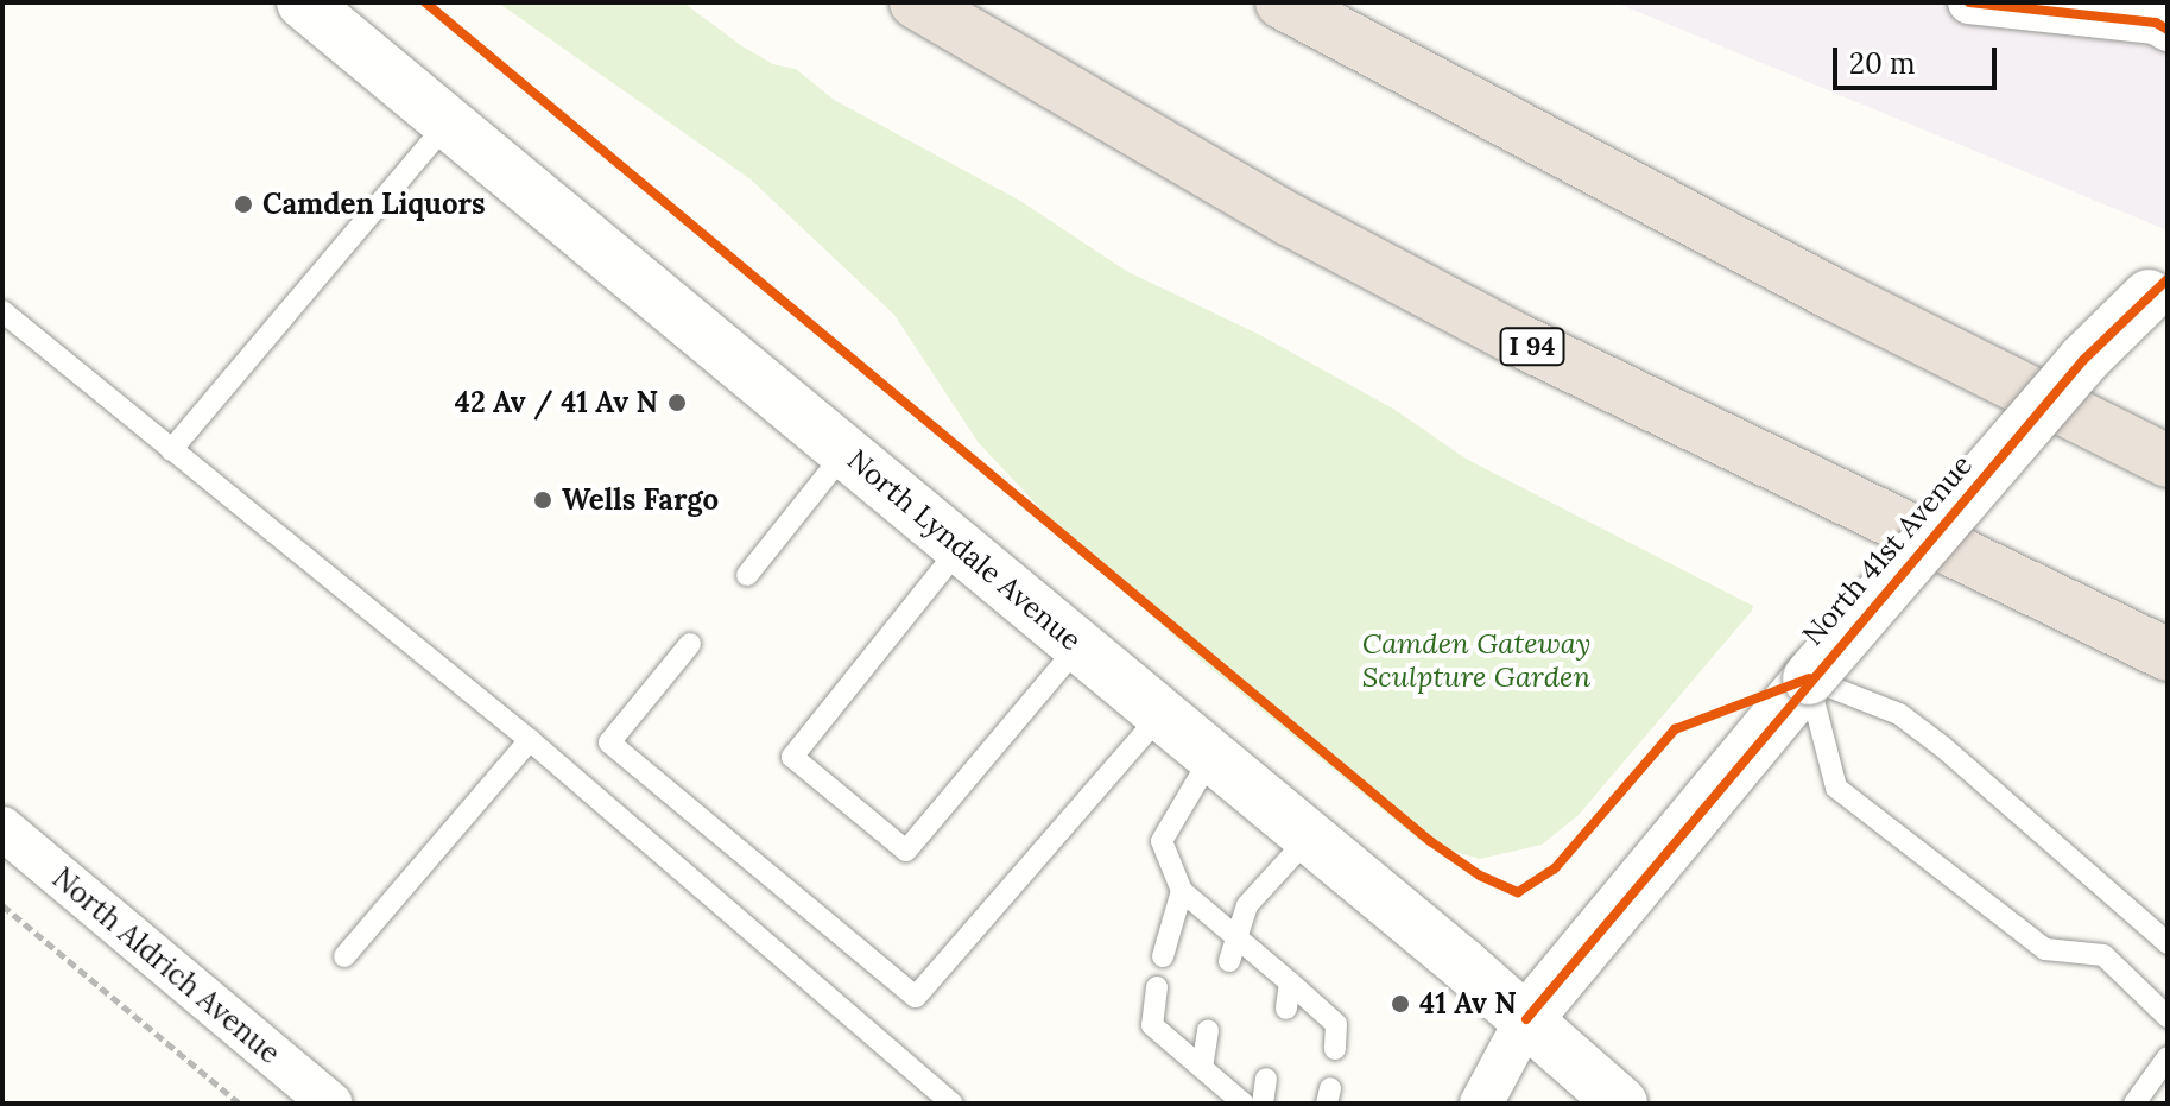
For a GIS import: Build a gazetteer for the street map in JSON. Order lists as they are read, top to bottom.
{
  "streets": {
    "highway": ["I 94"],
    "street": ["North Lyndale Avenue", "North 41st Avenue", "North Aldrich Avenue"]
  },
  "crossings": [
    ["North Lyndale Avenue", "North 41st Avenue"]
  ],
  "parks": ["Camden Gateway Sculpture Garden"],
  "places": [
    "Camden Liquors",
    "42 Av / 41 Av N",
    "Wells Fargo",
    "41 Av N"
  ],
  "scale_bar": "20 m"
}
